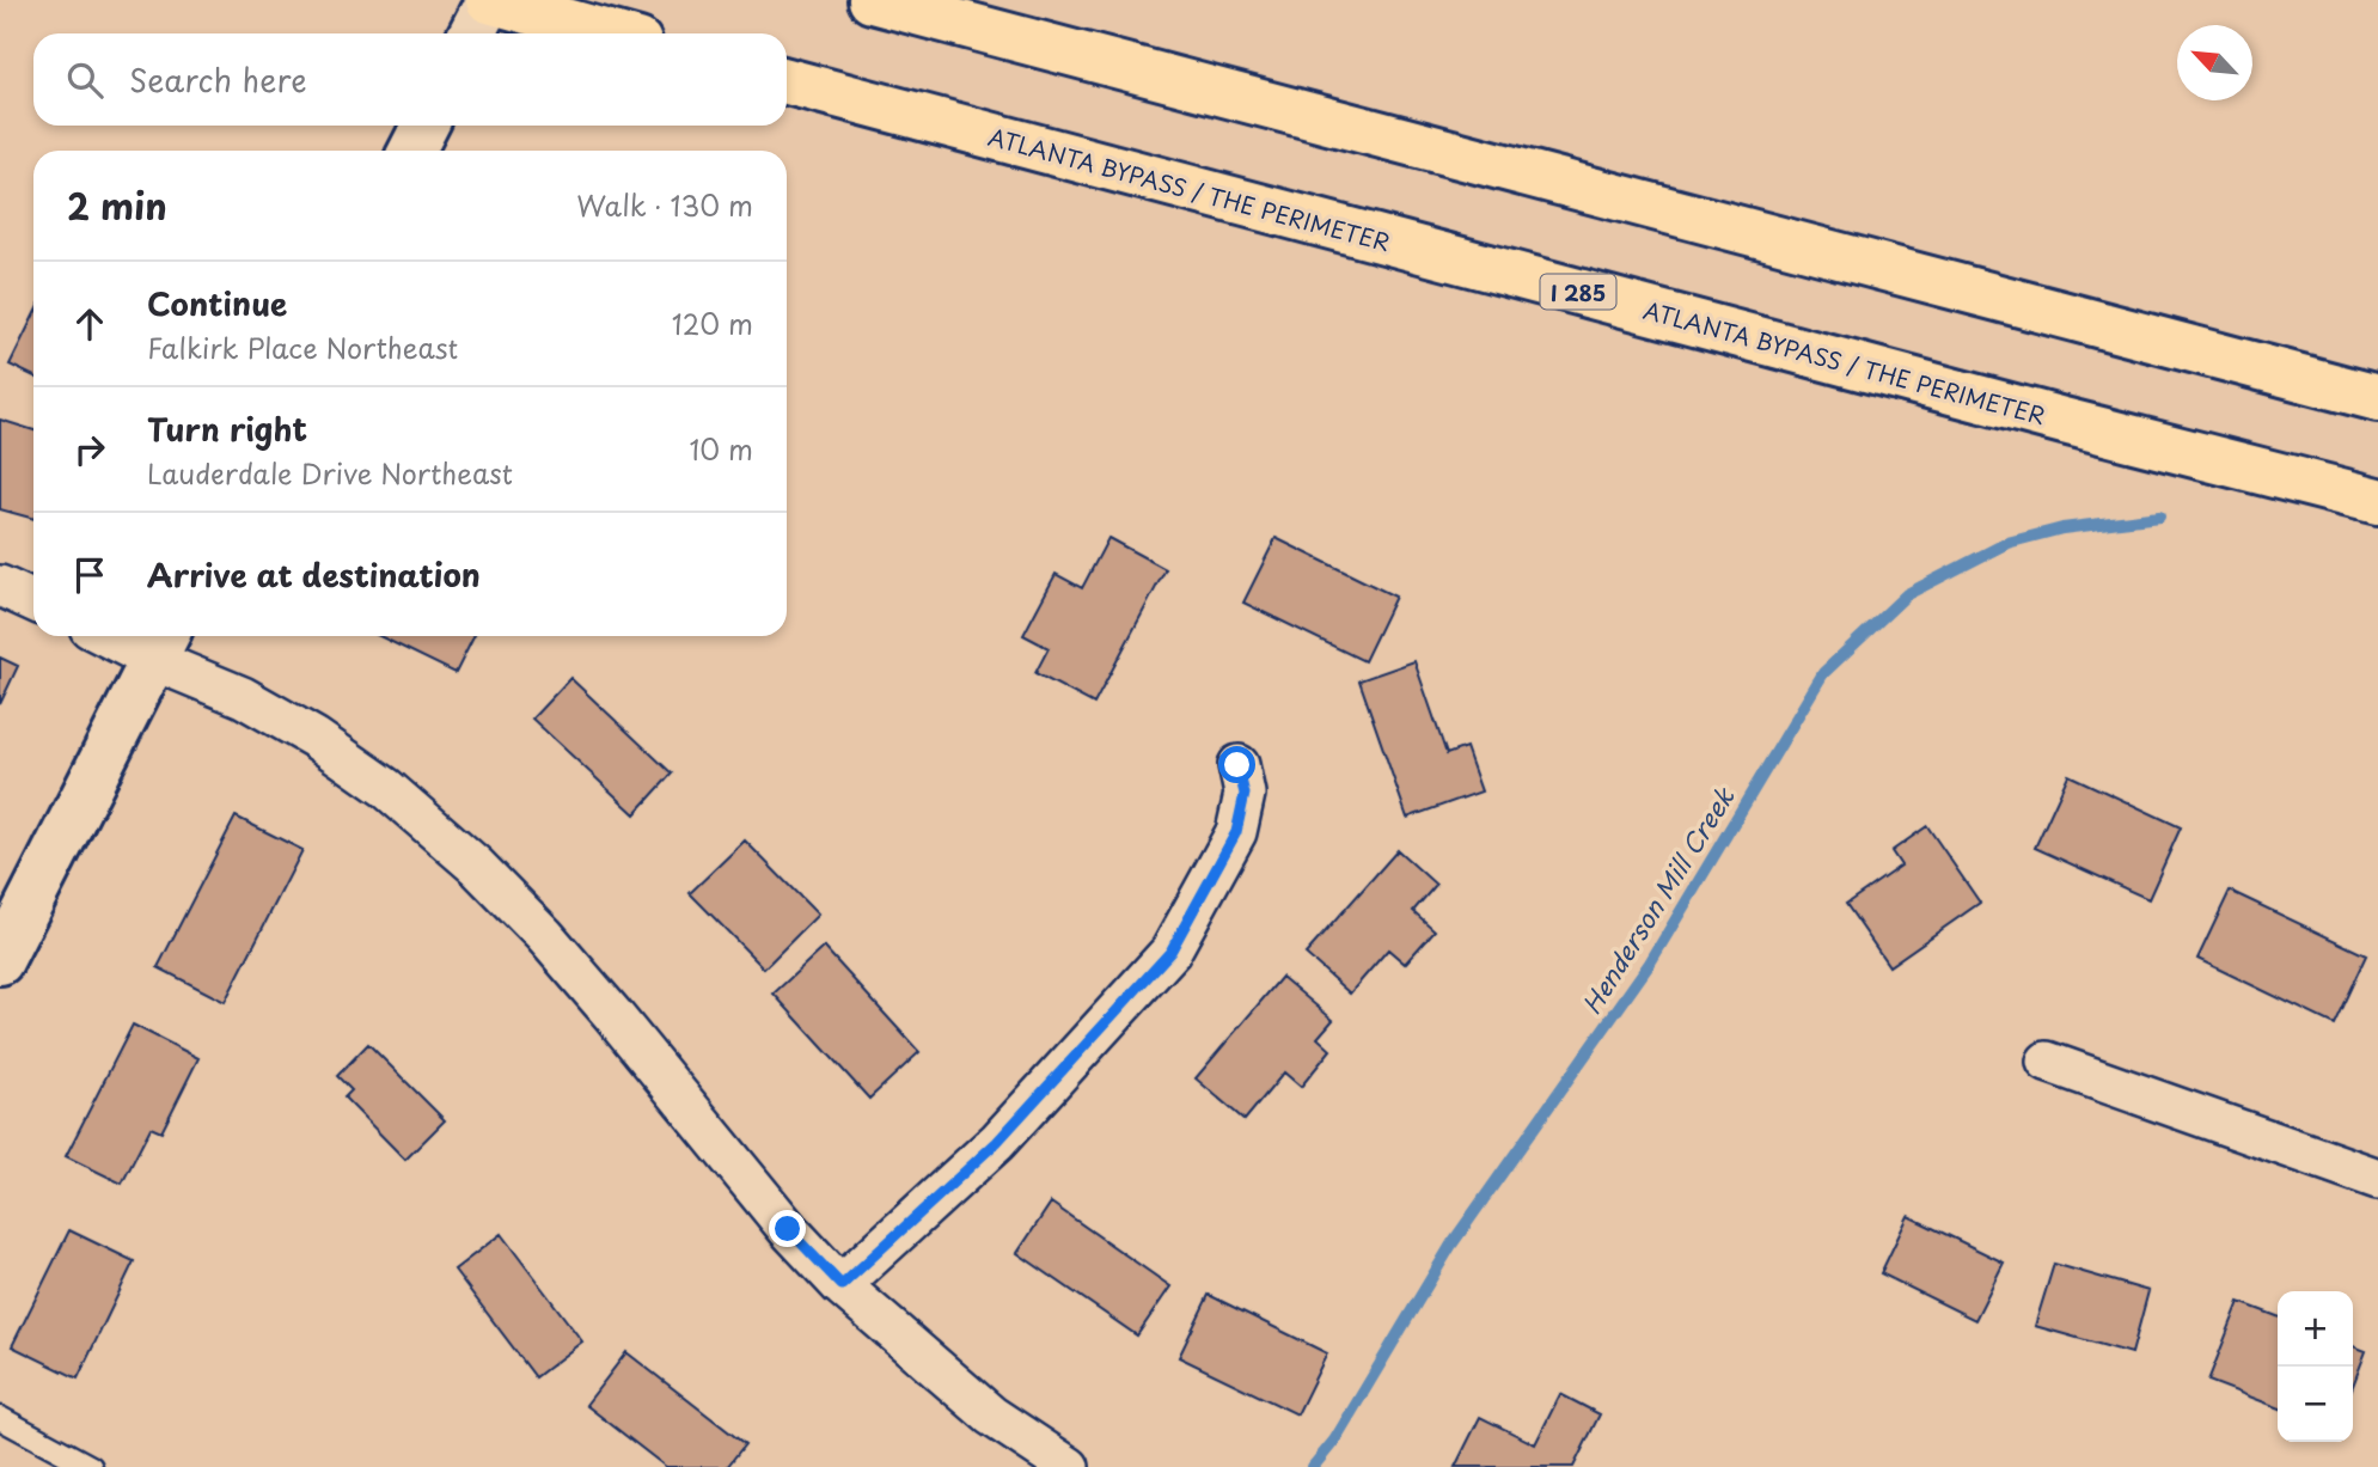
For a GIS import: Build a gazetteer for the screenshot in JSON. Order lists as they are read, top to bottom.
{
  "streets": {
    "highway": ["ATLANTA BYPASS / THE PERIMETER", "I 285"]
  },
  "water": ["Henderson Mill Creek"],
  "north": "top left",
  "page": {
    "search": "Search here",
    "heading": ["2 min", "Walk · 130 m"],
    "list": [
      ["Continue", "Falkirk Place Northeast", "120 m"],
      ["Turn right", "Lauderdale Drive Northeast", "10 m"],
      "Arrive at destination"
    ],
    "map_buttons": ["+", "−"]
  }
}
